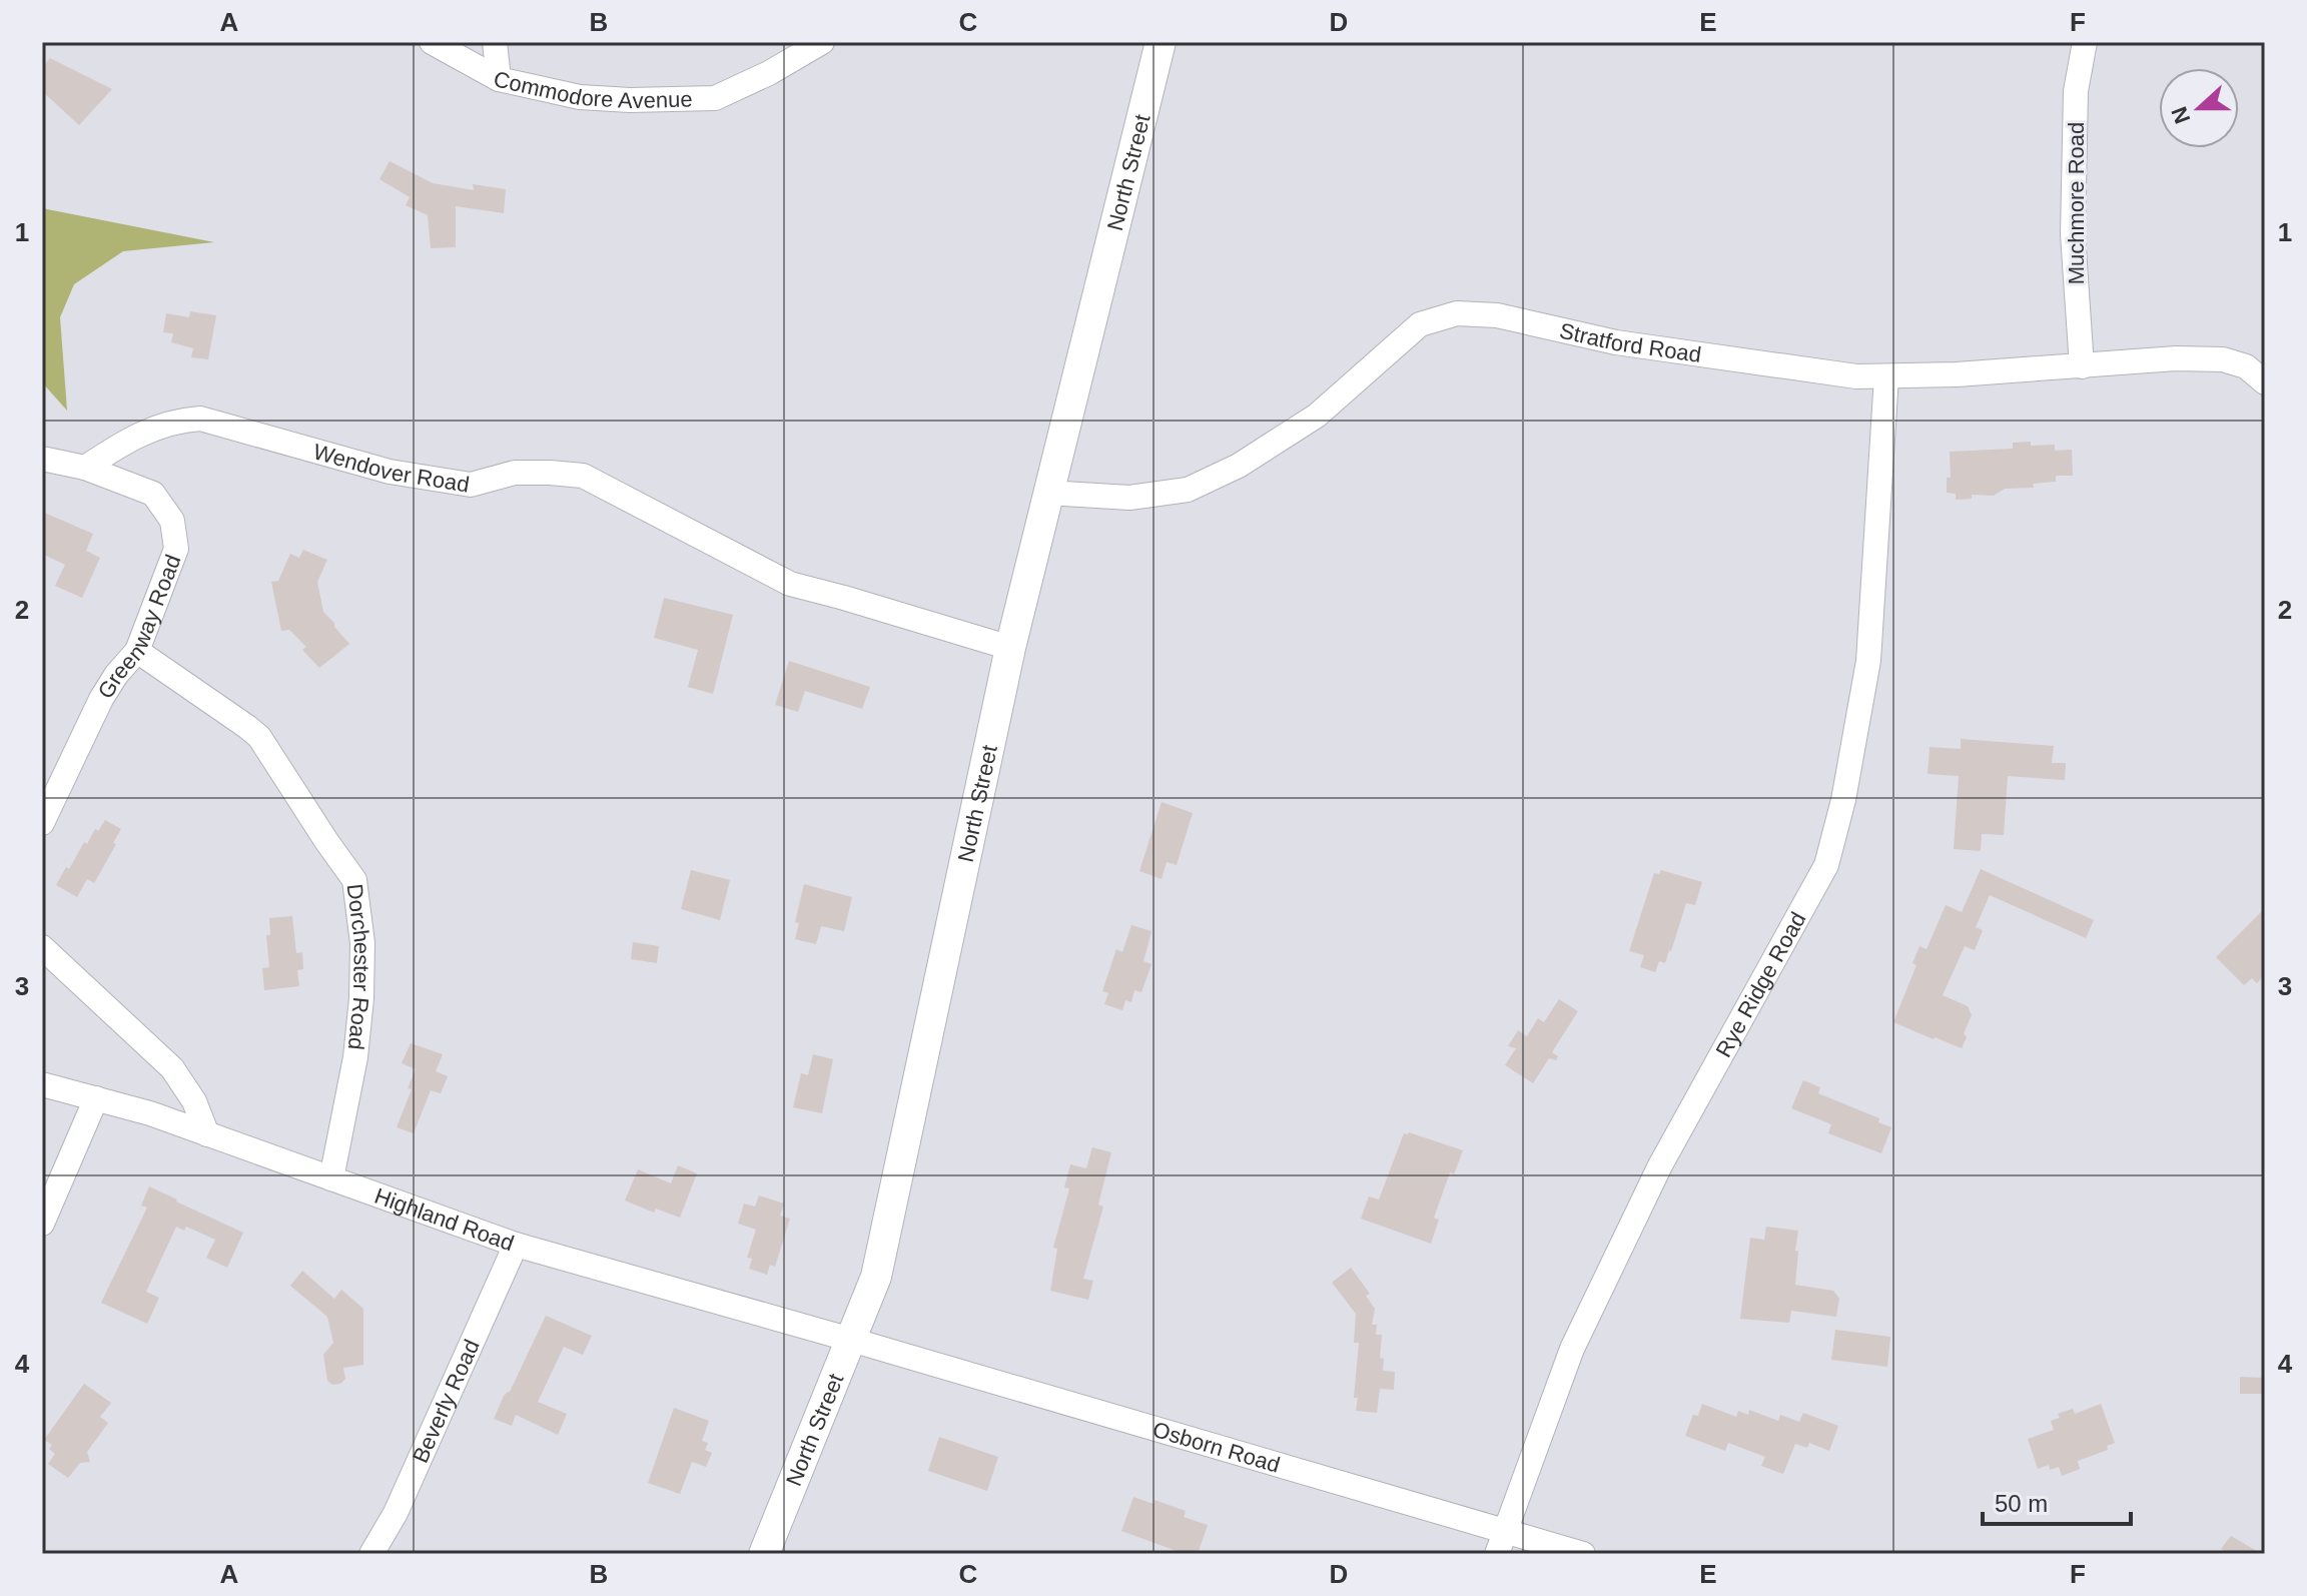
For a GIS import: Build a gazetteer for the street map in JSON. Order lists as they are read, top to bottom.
{
  "streets": {
    "main road": ["North Street"],
    "street": [
      "Commodore Avenue",
      "Muchmore Road",
      "Stratford Road",
      "Wendover Road",
      "Greenway Road",
      "Dorchester Road",
      "Rye Ridge Road",
      "Highland Road",
      "Beverly Road",
      "Osborn Road"
    ]
  },
  "crossings": [
    ["North Street", "Stratford Road"],
    ["North Street", "Wendover Road"],
    ["North Street", "Highland Road"],
    ["North Street", "Osborn Road"],
    ["Muchmore Road", "Stratford Road"],
    ["Stratford Road", "Rye Ridge Road"],
    ["Wendover Road", "Greenway Road"],
    ["Greenway Road", "Dorchester Road"],
    ["Dorchester Road", "Highland Road"],
    ["Rye Ridge Road", "Osborn Road"],
    ["Highland Road", "Beverly Road"],
    ["Highland Road", "Osborn Road"]
  ],
  "scale_bar": "50 m",
  "north": "left",
  "grid": {
    "columns": [
      "A",
      "B",
      "C",
      "D",
      "E",
      "F"
    ],
    "rows": [
      "1",
      "2",
      "3",
      "4"
    ]
  }
}
